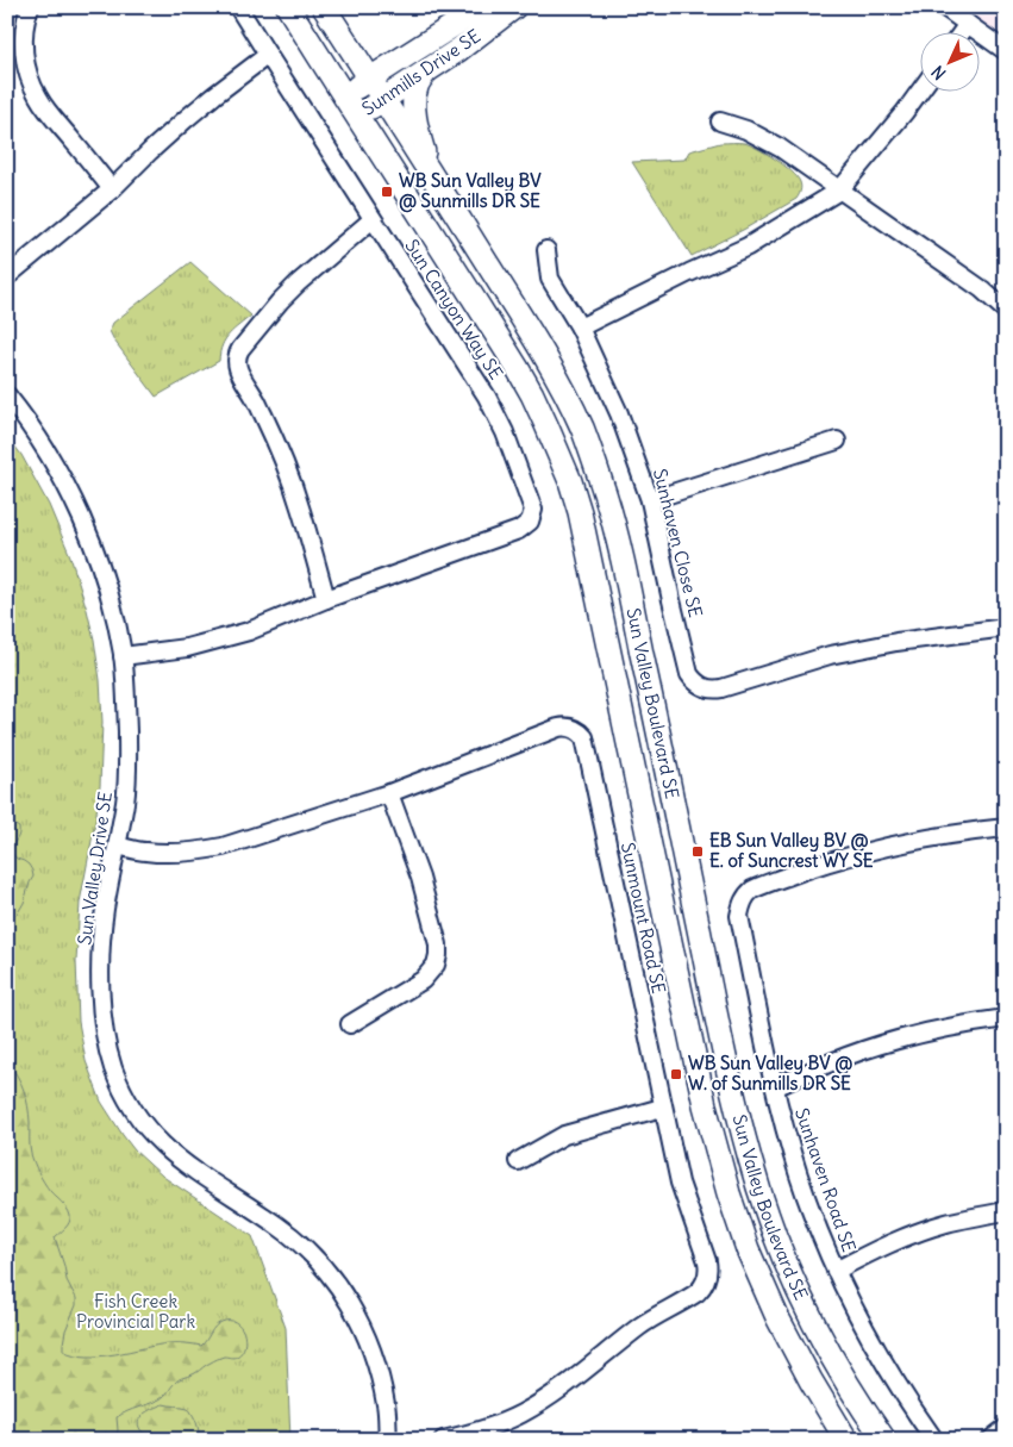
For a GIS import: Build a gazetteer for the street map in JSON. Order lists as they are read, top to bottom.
{
  "streets": {
    "main road": ["Sunmills Drive SE", "Sun Valley Boulevard SE"],
    "street": [
      "Sun Canyon Way SE",
      "Sunhaven Close SE",
      "Sun Valley Drive SE",
      "Sunmount Road SE",
      "Sunhaven Road SE"
    ]
  },
  "crossings": [
    ["Sunmills Drive SE", "Sun Valley Boulevard SE"],
    ["Sun Canyon Way SE", "Sun Valley Drive SE"],
    ["Sun Valley Drive SE", "Sunmount Road SE"]
  ],
  "parks": ["Fish Creek Provincial Park"],
  "places": {
    "transit": ["WB Sun Valley BV @ Sunmills DR SE", "EB Sun Valley BV @ E. of Suncrest WY SE", "WB Sun Valley BV @ W. of Sunmills DR SE"]
  },
  "north": "bottom left"
}
